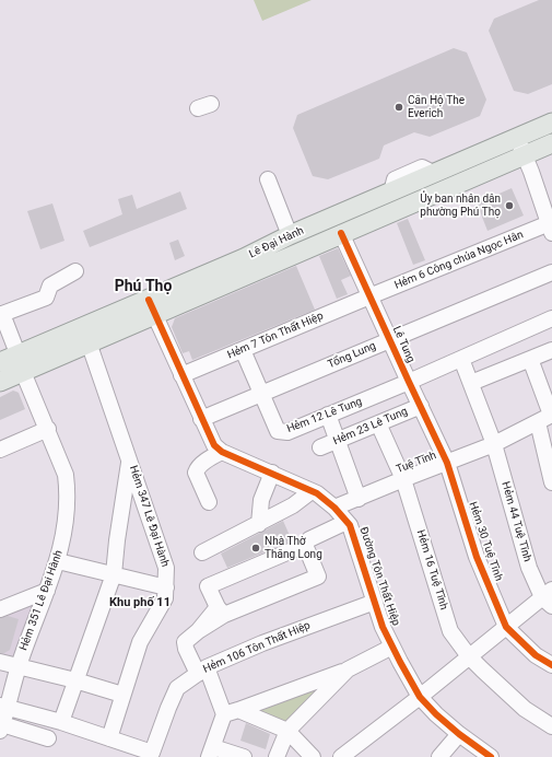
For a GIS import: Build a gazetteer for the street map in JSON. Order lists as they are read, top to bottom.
{
  "streets": {
    "main road": ["Lê Đại Hành"],
    "street": [
      "Hẻm 6 Công chúa Ngọc Hân",
      "Hẻm 7 Tôn Thất Hiệp",
      "Lê Tung",
      "Tổng Lung",
      "Hẻm 12 Lê Tung",
      "Hẻm 23 Lê Tung",
      "Tuệ Tĩnh",
      "Hẻm 347 Lê Đại Hành",
      "Hẻm 44 Tuệ Tĩnh",
      "Hẻm 30 Tuệ Tĩnh",
      "Hẻm 16 Tuệ Tĩnh",
      "Đường Tôn Thất Hiệp",
      "Hẻm 351 Lê Đại Hành",
      "Hẻm 106 Tôn Thất Hiệp"
    ]
  },
  "crossings": [
    ["Lê Đại Hành", "Lê Tung"],
    ["Lê Đại Hành", "Hẻm 347 Lê Đại Hành"],
    ["Lê Đại Hành", "Đường Tôn Thất Hiệp"],
    ["Lê Đại Hành", "Hẻm 351 Lê Đại Hành"],
    ["Hẻm 6 Công chúa Ngọc Hân", "Hẻm 7 Tôn Thất Hiệp"],
    ["Hẻm 6 Công chúa Ngọc Hân", "Lê Tung"],
    ["Hẻm 7 Tôn Thất Hiệp", "Lê Tung"],
    ["Hẻm 7 Tôn Thất Hiệp", "Đường Tôn Thất Hiệp"],
    ["Lê Tung", "Tổng Lung"],
    ["Lê Tung", "Hẻm 12 Lê Tung"],
    ["Lê Tung", "Hẻm 23 Lê Tung"],
    ["Lê Tung", "Tuệ Tĩnh"],
    ["Lê Tung", "Hẻm 30 Tuệ Tĩnh"],
    ["Tổng Lung", "Hẻm 12 Lê Tung"],
    ["Tổng Lung", "Đường Tôn Thất Hiệp"],
    ["Hẻm 12 Lê Tung", "Hẻm 44 Tuệ Tĩnh"],
    ["Hẻm 23 Lê Tung", "Hẻm 16 Tuệ Tĩnh"],
    ["Tuệ Tĩnh", "Hẻm 44 Tuệ Tĩnh"],
    ["Tuệ Tĩnh", "Hẻm 30 Tuệ Tĩnh"],
    ["Tuệ Tĩnh", "Hẻm 16 Tuệ Tĩnh"],
    ["Tuệ Tĩnh", "Đường Tôn Thất Hiệp"],
    ["Hẻm 347 Lê Đại Hành", "Hẻm 106 Tôn Thất Hiệp"],
    ["Đường Tôn Thất Hiệp", "Hẻm 106 Tôn Thất Hiệp"],
    ["Hẻm 351 Lê Đại Hành", "Hẻm 106 Tôn Thất Hiệp"]
  ],
  "districts": ["Phú Thọ", "Khu phố 11"],
  "places": ["Căn Hộ The Everich", "Ủy ban nhân dân phường Phú Thọ", "Nhà Thờ Thăng Long"]
}
